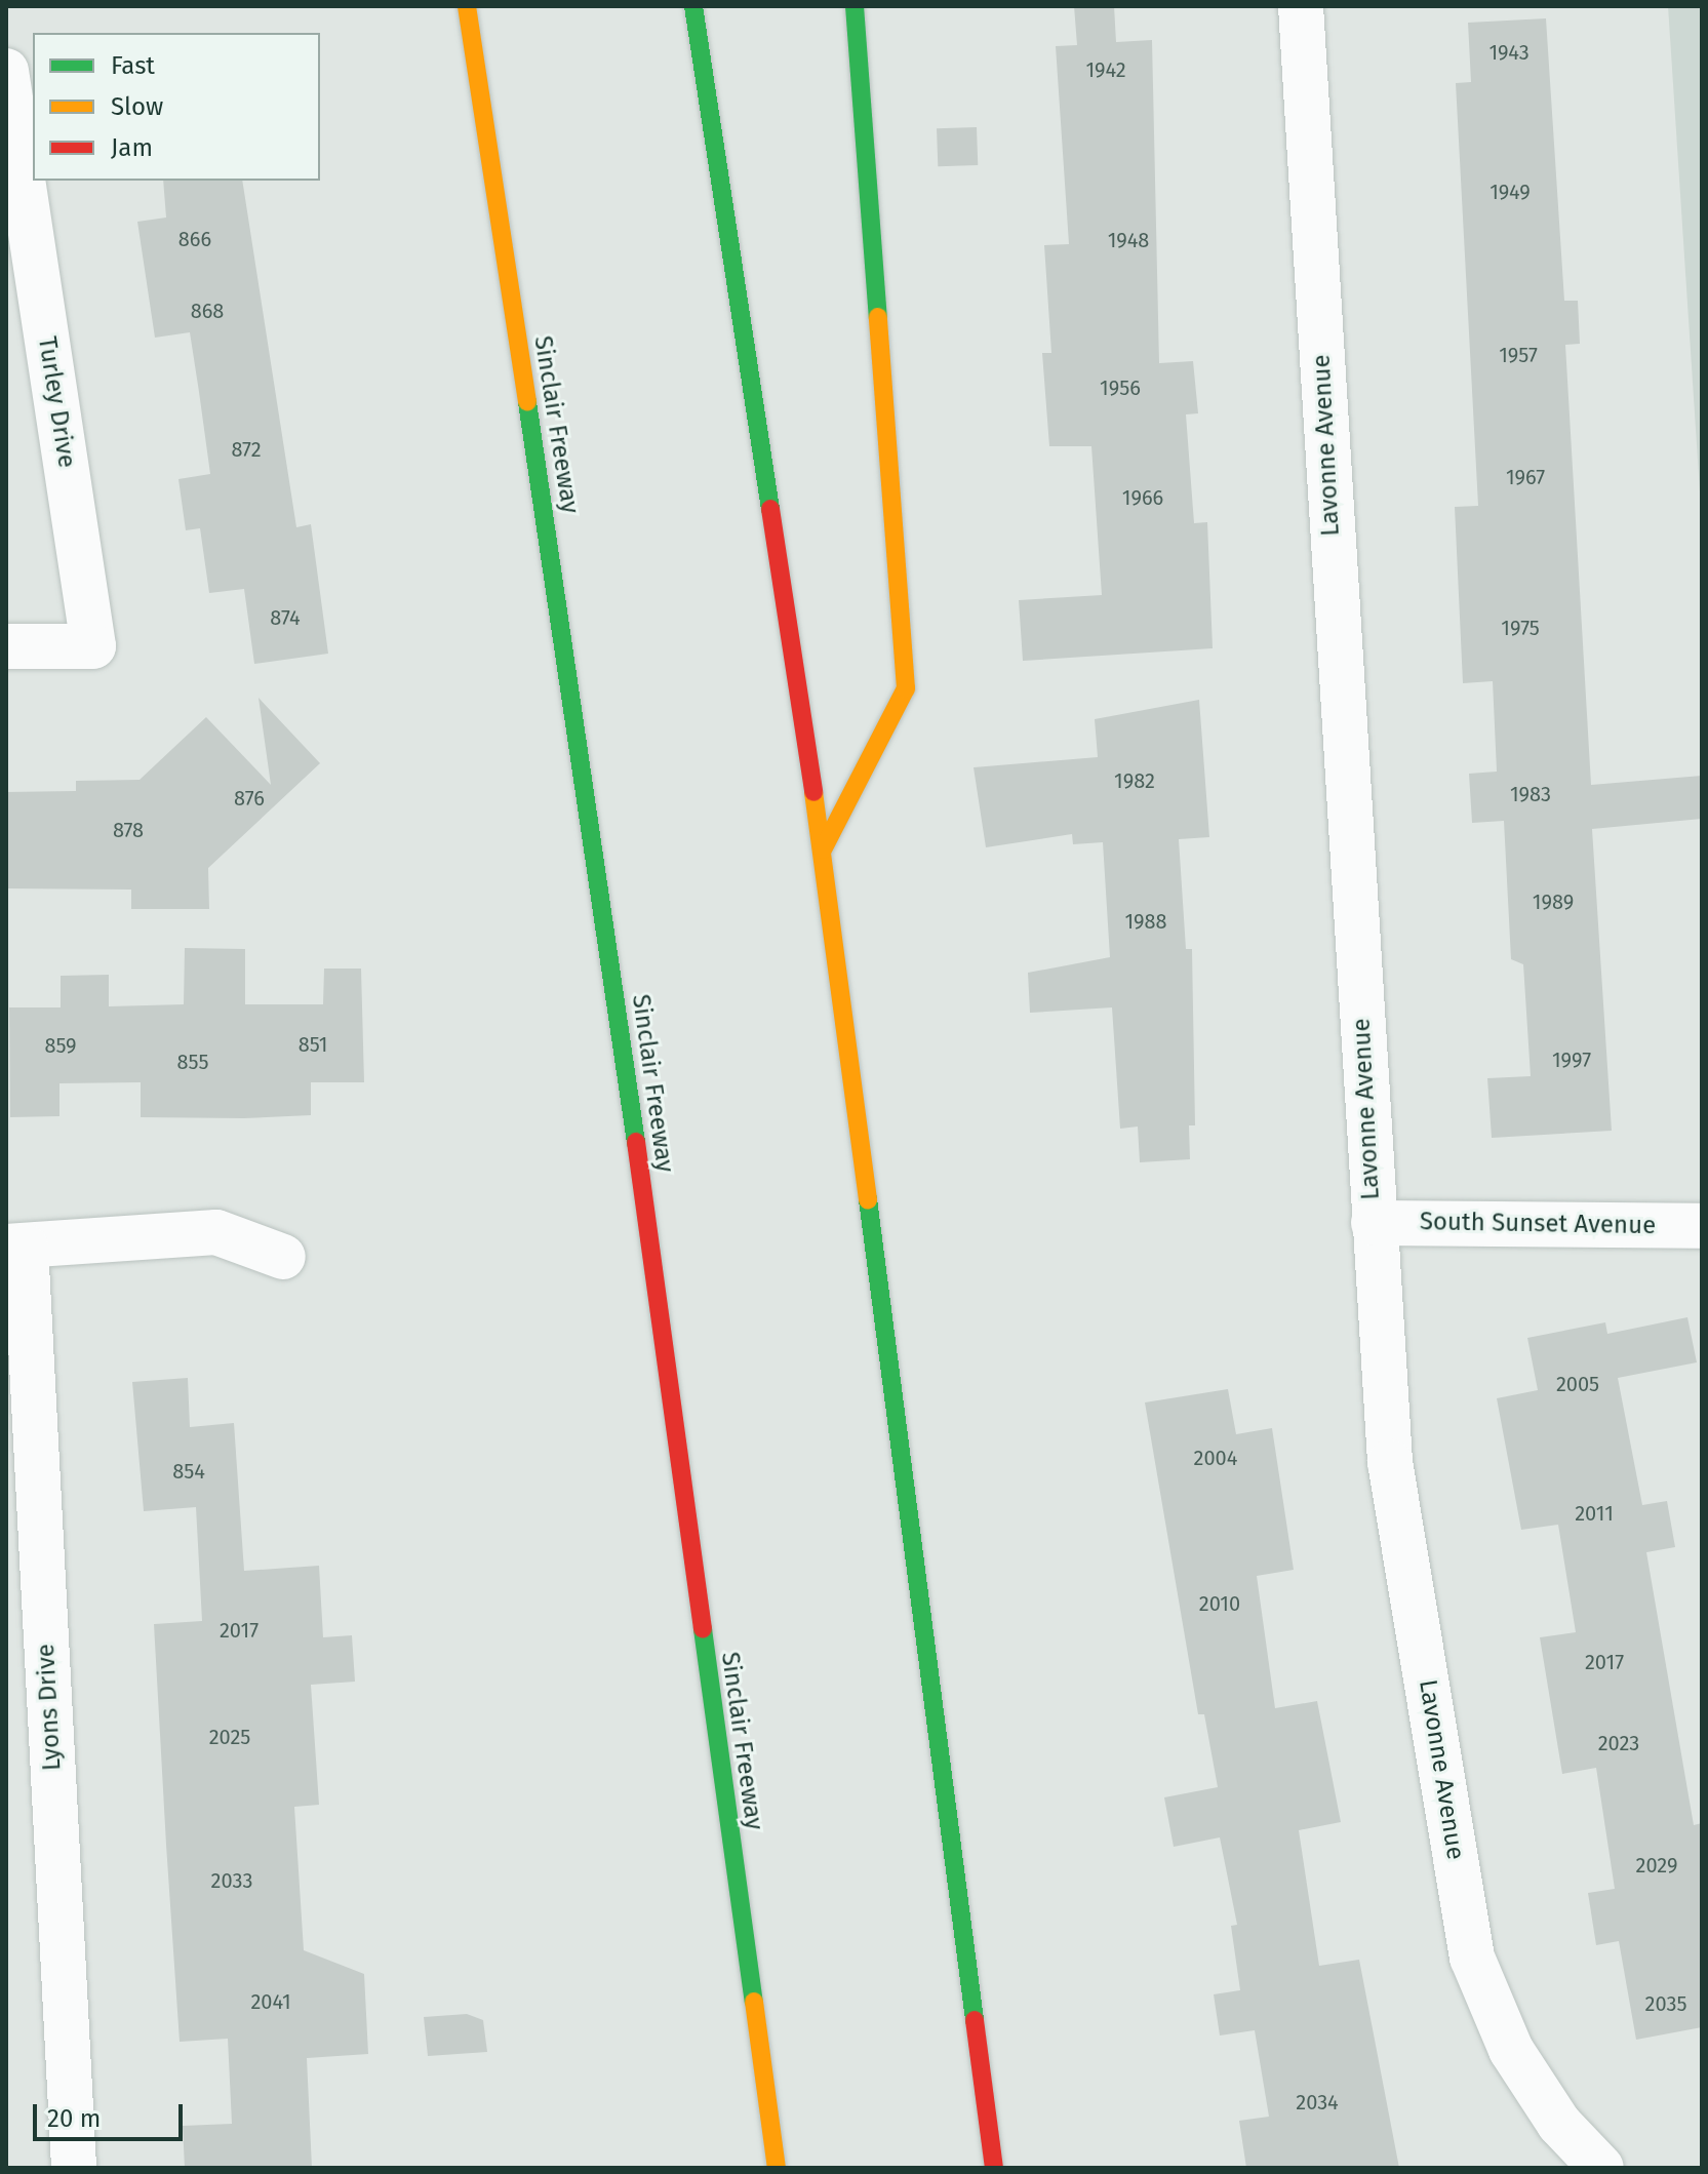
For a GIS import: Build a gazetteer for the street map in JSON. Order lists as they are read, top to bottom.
{
  "streets": {
    "highway": ["Sinclair Freeway"],
    "street": [
      "Turley Drive",
      "Lavonne Avenue",
      "South Sunset Avenue",
      "Lyons Drive"
    ]
  },
  "crossings": [
    ["Lavonne Avenue", "South Sunset Avenue"]
  ],
  "house_numbers": [
    "1943",
    "1942",
    "1949",
    "866",
    "1948",
    "868",
    "1957",
    "1956",
    "872",
    "1967",
    "1966",
    "874",
    "1975",
    "1982",
    "1983",
    "876",
    "878",
    "1989",
    "1988",
    "851",
    "859",
    "1997",
    "855",
    "2005",
    "2004",
    "854",
    "2011",
    "2010",
    "2017",
    "2017",
    "2025",
    "2023",
    "2029",
    "2033",
    "2041",
    "2035",
    "2034"
  ],
  "legend": ["Fast", "Slow", "Jam"],
  "scale_bar": "20 m"
}
